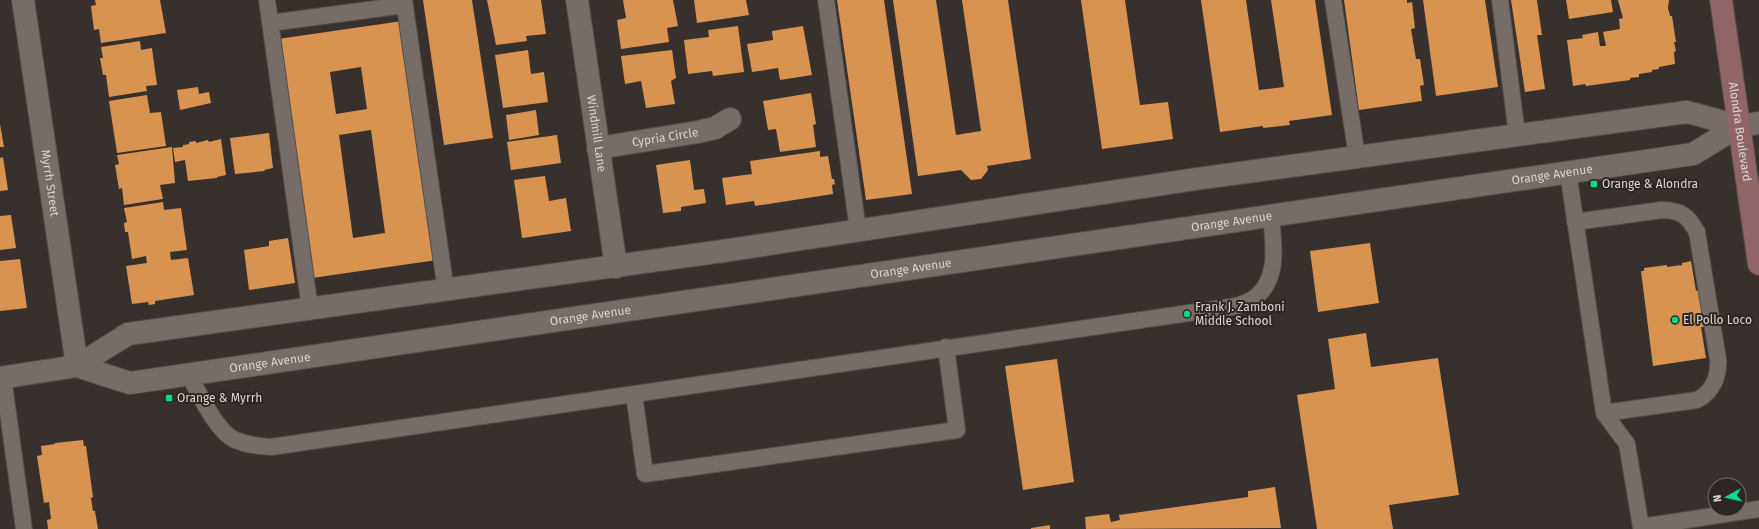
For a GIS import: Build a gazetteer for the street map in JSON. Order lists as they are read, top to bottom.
{
  "streets": {
    "main road": ["Alondra Boulevard"],
    "street": [
      "Windmill Lane",
      "Cypria Circle",
      "Orange Avenue",
      "Myrrh Street"
    ]
  },
  "crossings": [
    ["Alondra Boulevard", "Orange Avenue"],
    ["Windmill Lane", "Cypria Circle"],
    ["Windmill Lane", "Orange Avenue"],
    ["Orange Avenue", "Myrrh Street"]
  ],
  "places": {
    "transit": ["Orange & Alondra", "Orange & Myrrh"],
    "other": ["Frank J. Zamboni Middle School", "El Pollo Loco"]
  },
  "north": "left"
}
